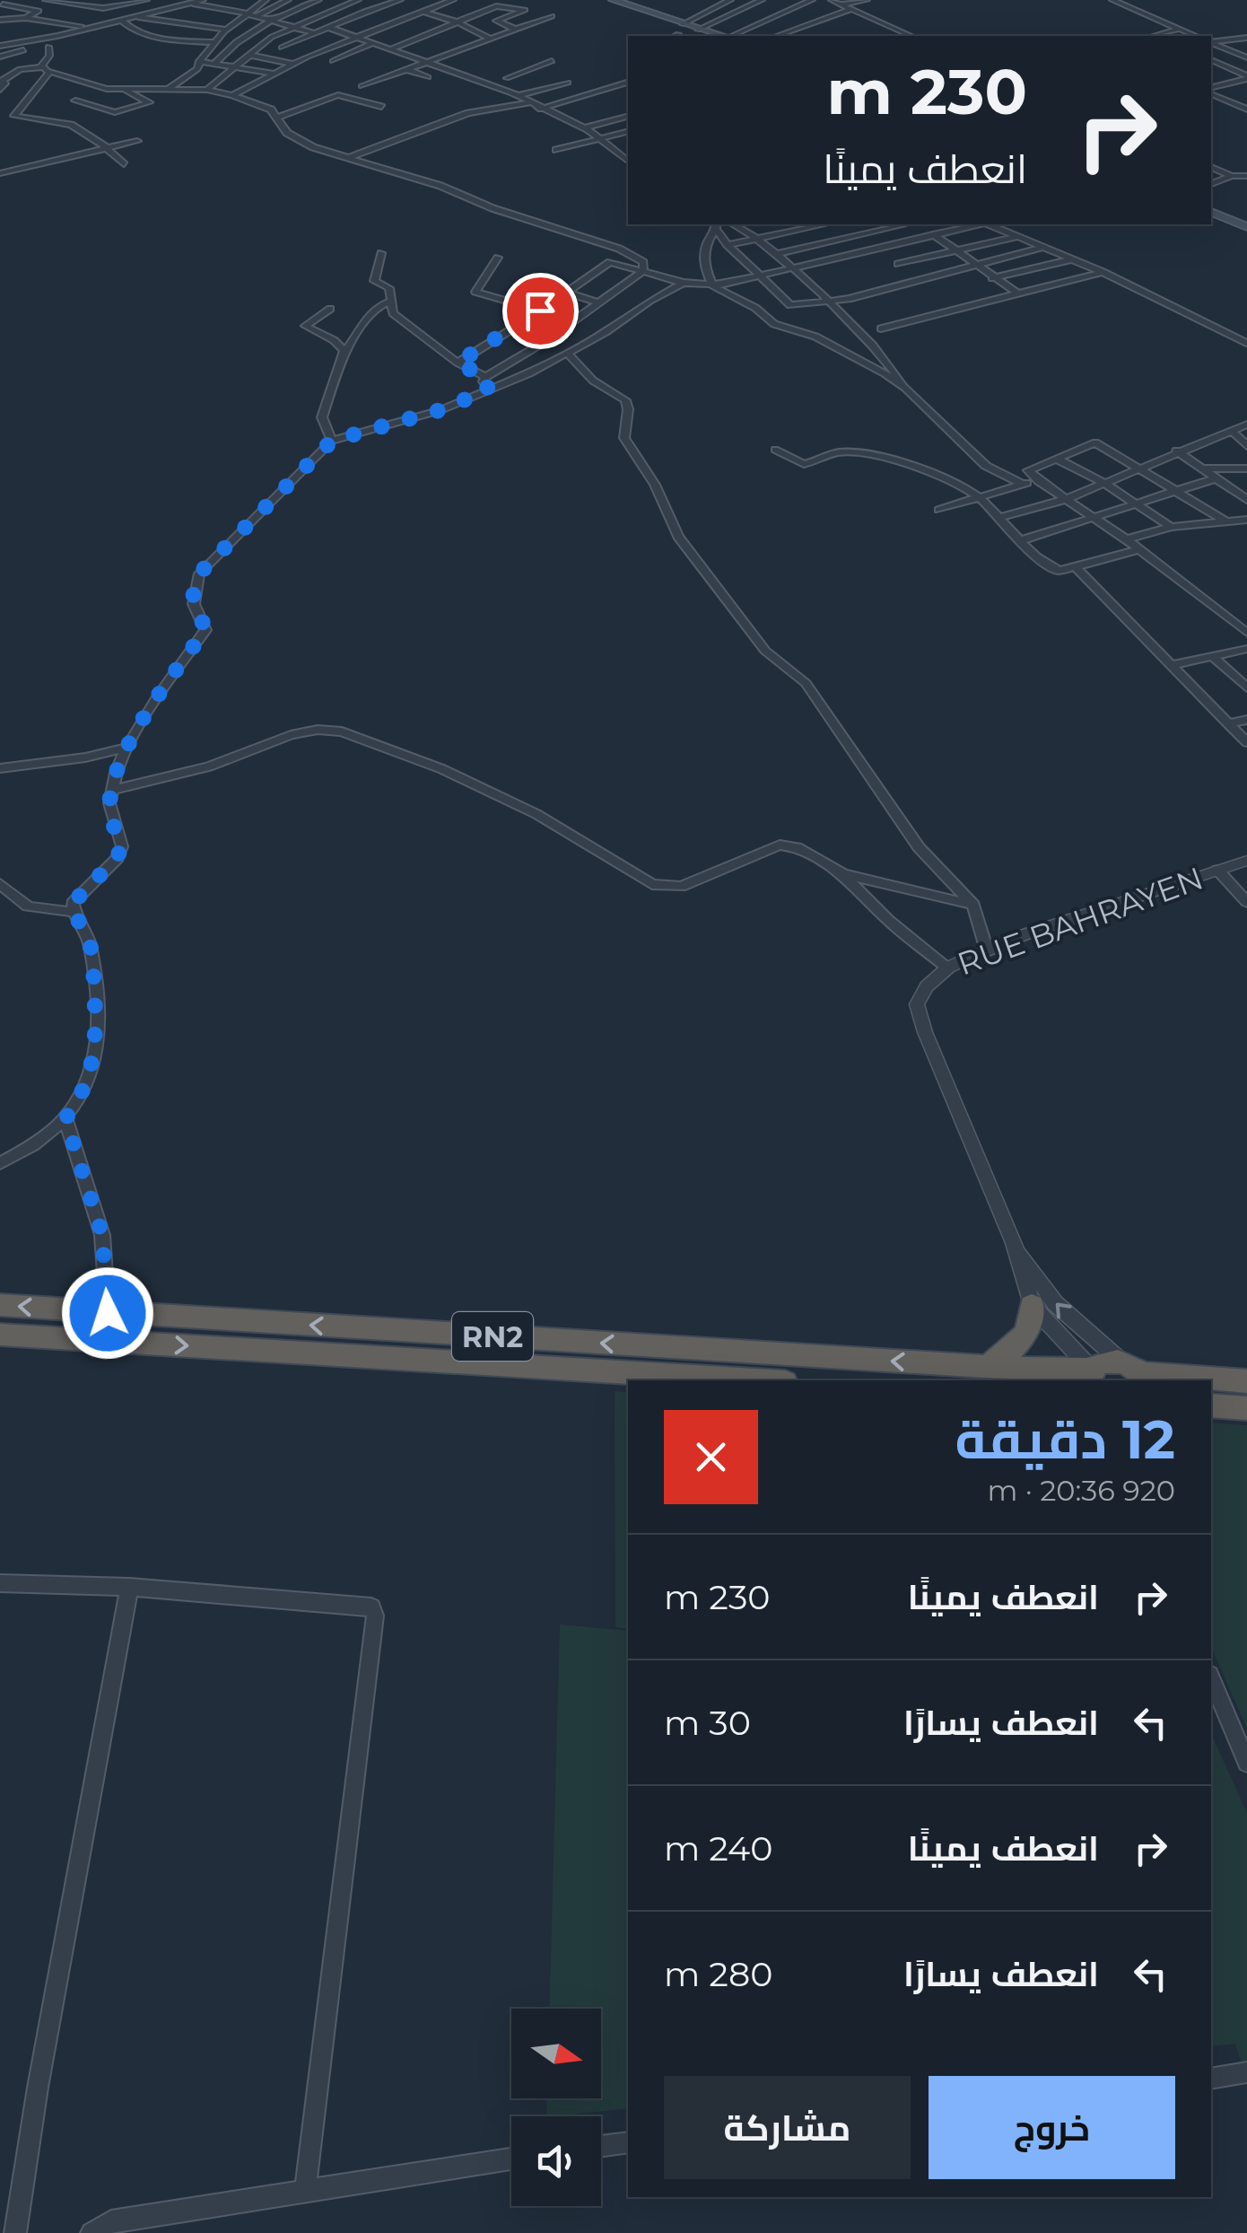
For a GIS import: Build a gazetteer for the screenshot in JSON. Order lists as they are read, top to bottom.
{
  "streets": {
    "highway": ["RN2"],
    "street": ["RUE BAHRAYEN"]
  },
  "crossings": [
    ["RUE BAHRAYEN", "RN2"]
  ],
  "north": "right",
  "page": {
    "turn": ["230 m", "انعطف يمينًا"],
    "heading": ["12 دقيقة", "920 m · 20:36"],
    "list": [
      {
        "name": "انعطف يمينًا",
        "value": "230 m"
      },
      {
        "name": "انعطف يسارًا",
        "value": "30 m"
      },
      {
        "name": "انعطف يمينًا",
        "value": "240 m"
      },
      {
        "name": "انعطف يسارًا",
        "value": "280 m"
      }
    ],
    "buttons": ["خروج", "مشاركة"]
  }
}
